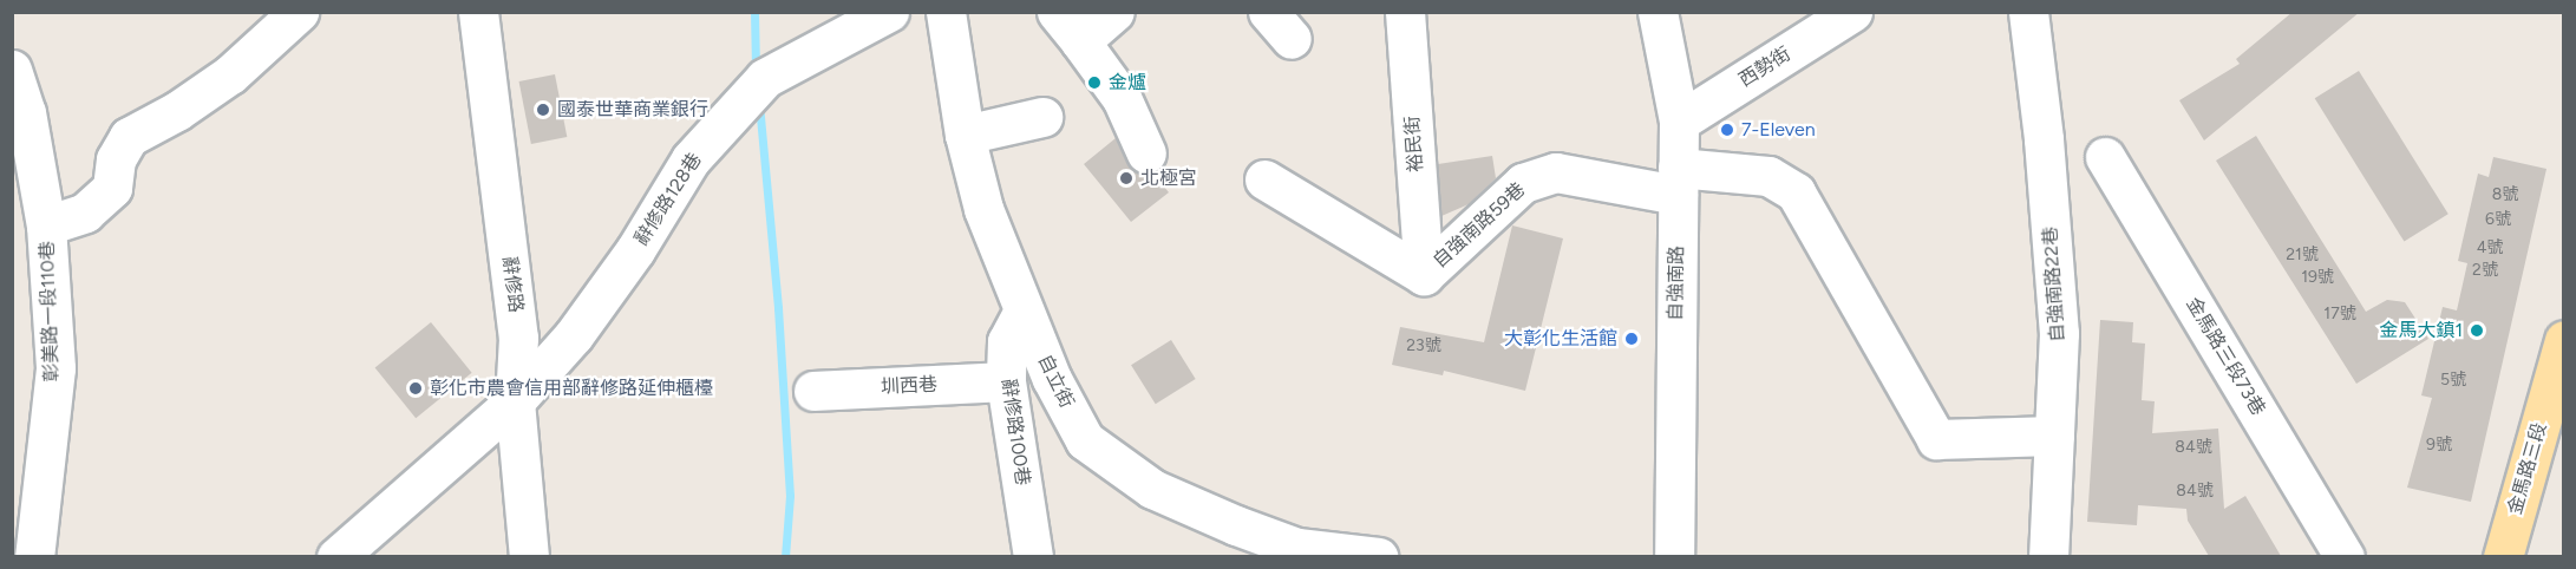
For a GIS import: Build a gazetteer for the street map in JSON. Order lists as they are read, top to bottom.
{
  "streets": {
    "main road": ["金馬路三段"],
    "street": [
      "西勢街",
      "裕民街",
      "辭修路128巷",
      "自強南路59巷",
      "自強南路",
      "辭修路",
      "自強南路22巷",
      "彰美路一段110巷",
      "金馬路三段73巷",
      "自立街",
      "圳西巷",
      "辭修路100巷"
    ]
  },
  "crossings": [
    ["西勢街", "自強南路"],
    ["裕民街", "自強南路59巷"],
    ["辭修路128巷", "辭修路"],
    ["自強南路59巷", "自強南路"],
    ["自強南路59巷", "自強南路22巷"],
    ["自立街", "辭修路100巷"],
    ["圳西巷", "辭修路100巷"]
  ],
  "places": [
    "金爐",
    "國泰世華商業銀行",
    "7-Eleven",
    "北極宮",
    "金馬大鎮1",
    "大彰化生活館",
    "彰化市農會信用部辭修路延伸櫃檯"
  ],
  "house_numbers": [
    "8號",
    "6號",
    "4號",
    "21號",
    "2號",
    "19號",
    "17號",
    "23號",
    "5號",
    "9號",
    "84號",
    "84號"
  ]
}
